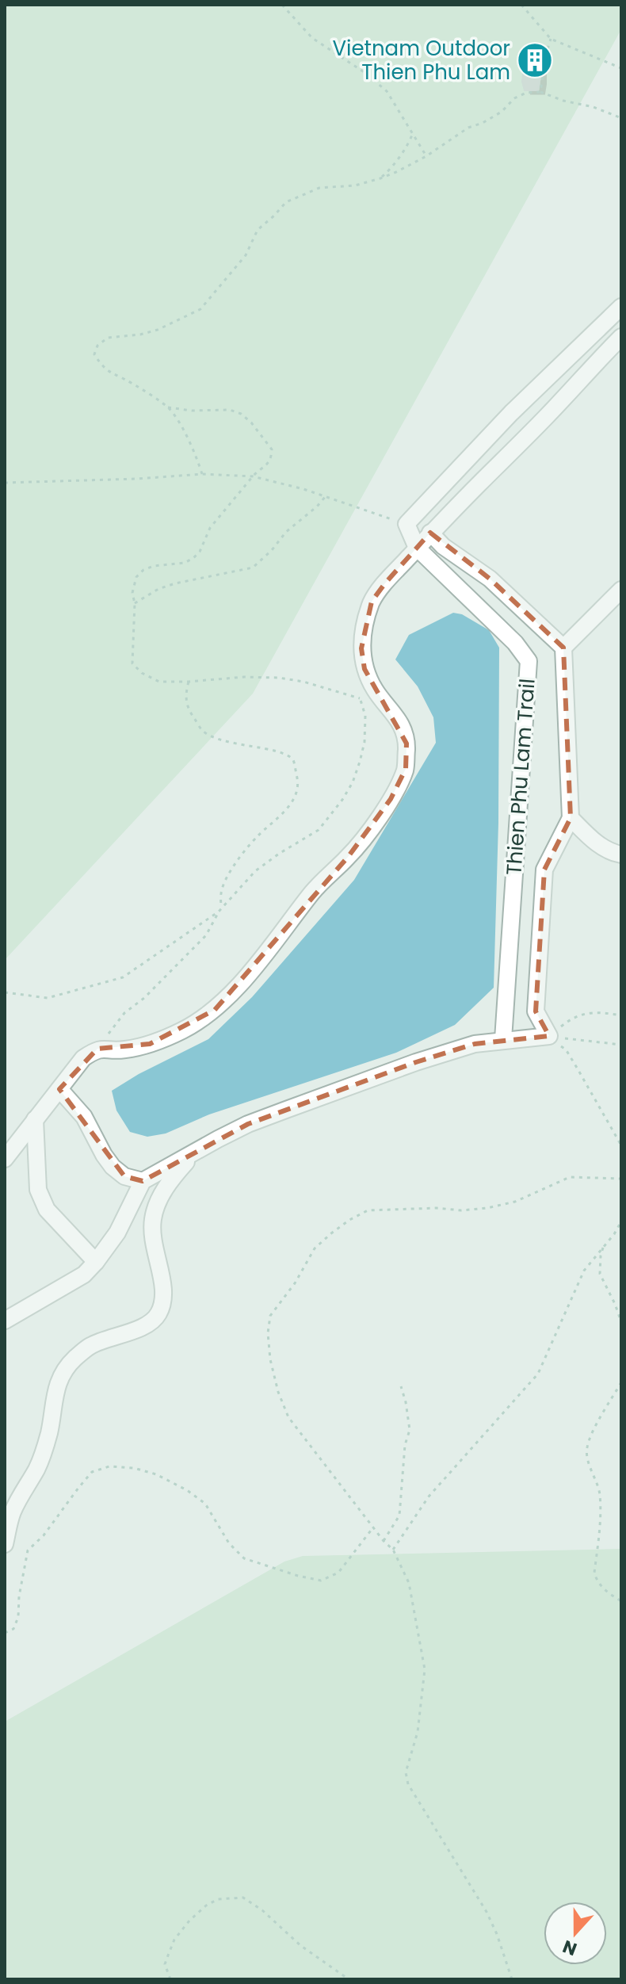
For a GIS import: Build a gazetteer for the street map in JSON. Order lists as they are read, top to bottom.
{
  "streets": {
    "street": ["Thien Phu Lam Trail"]
  },
  "places": {
    "building": ["Vietnam Outdoor Thien Phu Lam"]
  },
  "north": "bottom"
}
